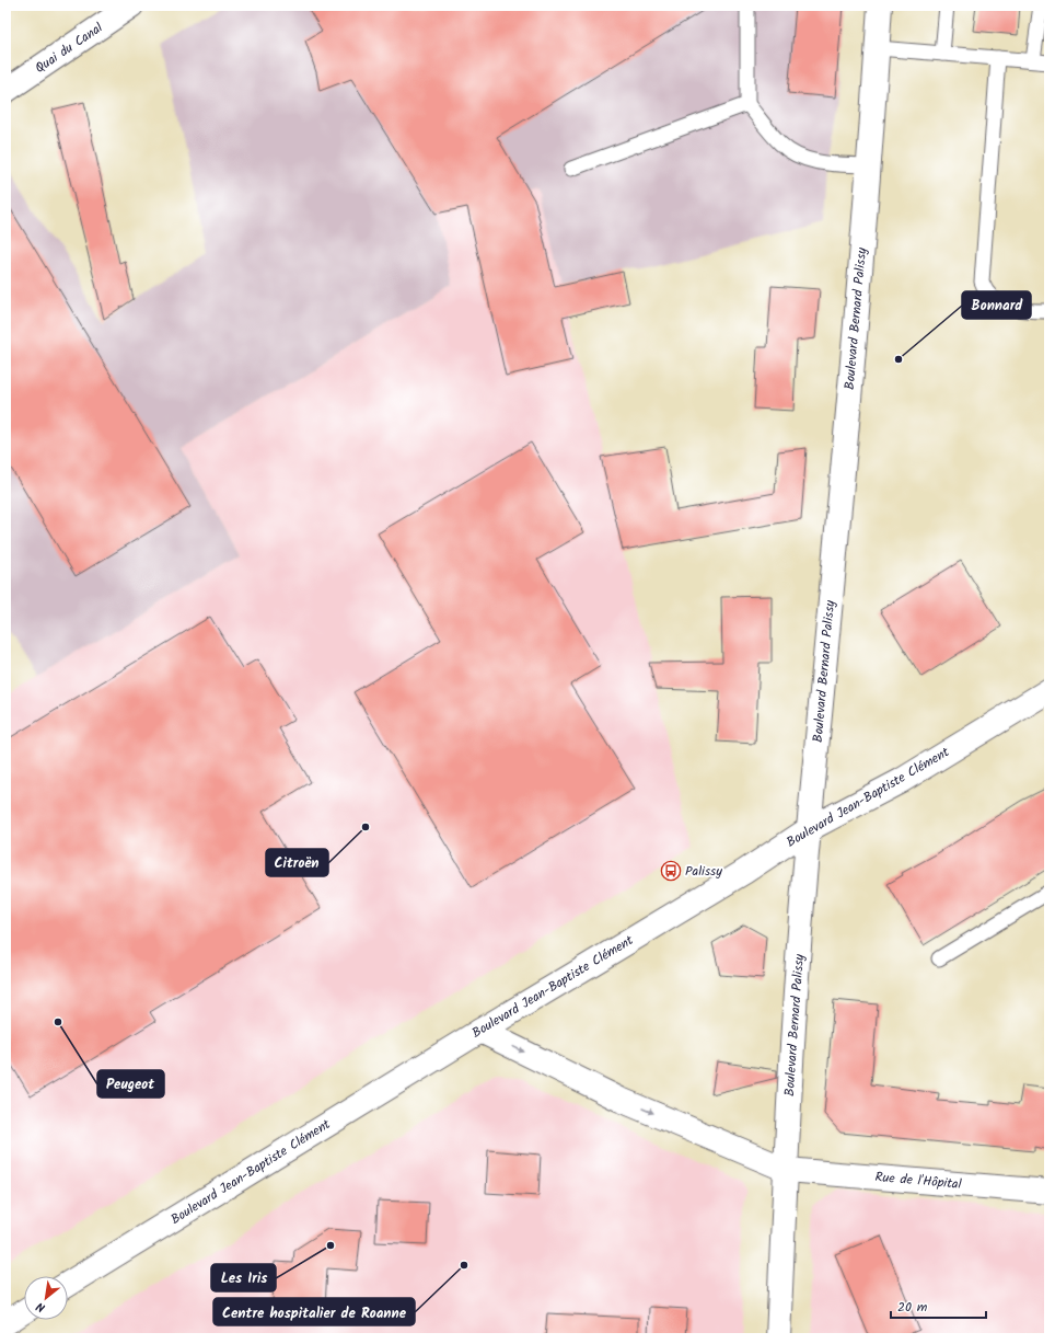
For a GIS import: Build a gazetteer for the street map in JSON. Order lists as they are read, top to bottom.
{
  "streets": {
    "main road": [
      "Quai du Canal",
      "Boulevard Bernard Palissy",
      "Boulevard Jean-Baptiste Clément",
      "Rue de l'Hôpital"
    ]
  },
  "crossings": [
    ["Boulevard Bernard Palissy", "Boulevard Jean-Baptiste Clément"],
    ["Boulevard Bernard Palissy", "Rue de l'Hôpital"],
    ["Boulevard Jean-Baptiste Clément", "Rue de l'Hôpital"]
  ],
  "one_way": ["Rue de l'Hôpital"],
  "places": {
    "other": [
      "Bonnard",
      "Citroën",
      "Peugeot",
      "Les Iris",
      "Centre hospitalier de Roanne"
    ],
    "bus stop": ["Palissy"]
  },
  "scale_bar": "20 m",
  "north": "bottom left"
}
